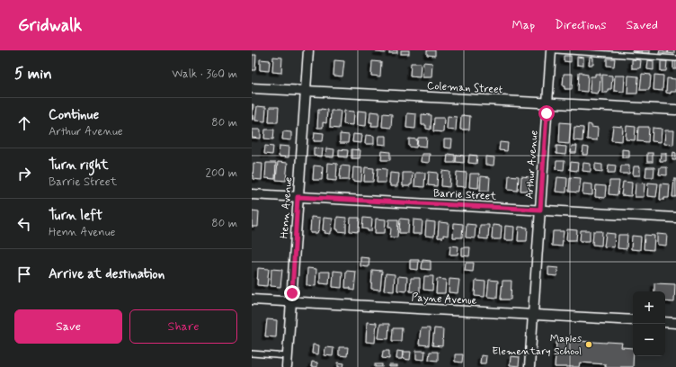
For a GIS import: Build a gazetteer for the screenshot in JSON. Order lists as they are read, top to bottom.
{
  "streets": {
    "street": [
      "Coleman Street",
      "Arthur Avenue",
      "Barrie Street",
      "Henn Avenue",
      "Payne Avenue"
    ]
  },
  "crossings": [
    ["Coleman Street", "Arthur Avenue"],
    ["Coleman Street", "Henn Avenue"],
    ["Arthur Avenue", "Barrie Street"],
    ["Arthur Avenue", "Payne Avenue"],
    ["Barrie Street", "Henn Avenue"],
    ["Henn Avenue", "Payne Avenue"]
  ],
  "places": ["Maples Elementary School"],
  "page": {
    "header": "Gridwalk",
    "nav": ["Map", "Directions", "Saved"],
    "heading": ["5 min", "Walk · 360 m"],
    "list": [
      ["Continue", "Arthur Avenue", "80 m"],
      ["Turn right", "Barrie Street", "200 m"],
      ["Turn left", "Henn Avenue", "80 m"],
      "Arrive at destination"
    ],
    "map_buttons": ["+", "−"],
    "buttons": ["Save", "Share"]
  }
}
